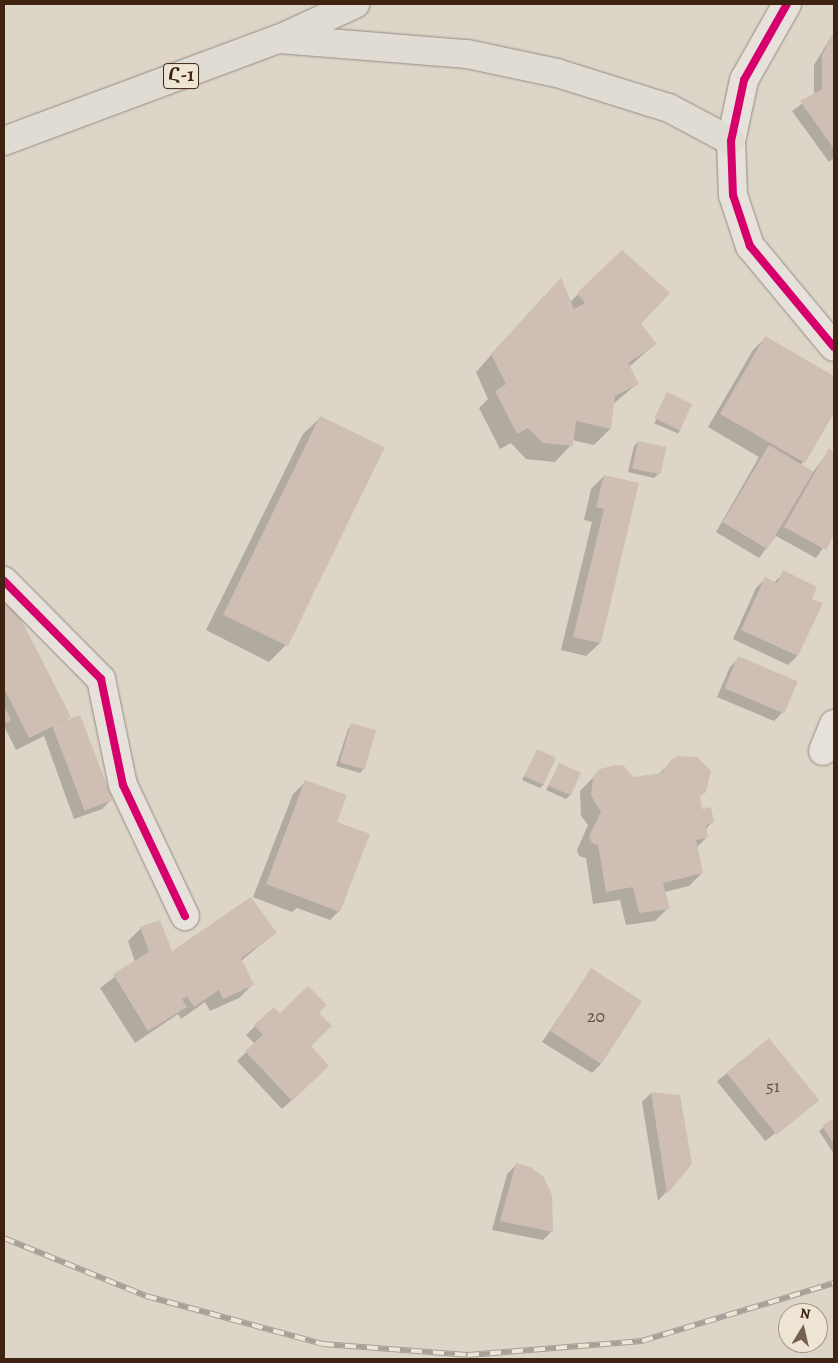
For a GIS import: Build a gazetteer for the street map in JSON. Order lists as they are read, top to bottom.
{
  "streets": {
    "main road": ["Հ-1"]
  },
  "house_numbers": ["20", "51"],
  "north": "top"
}
